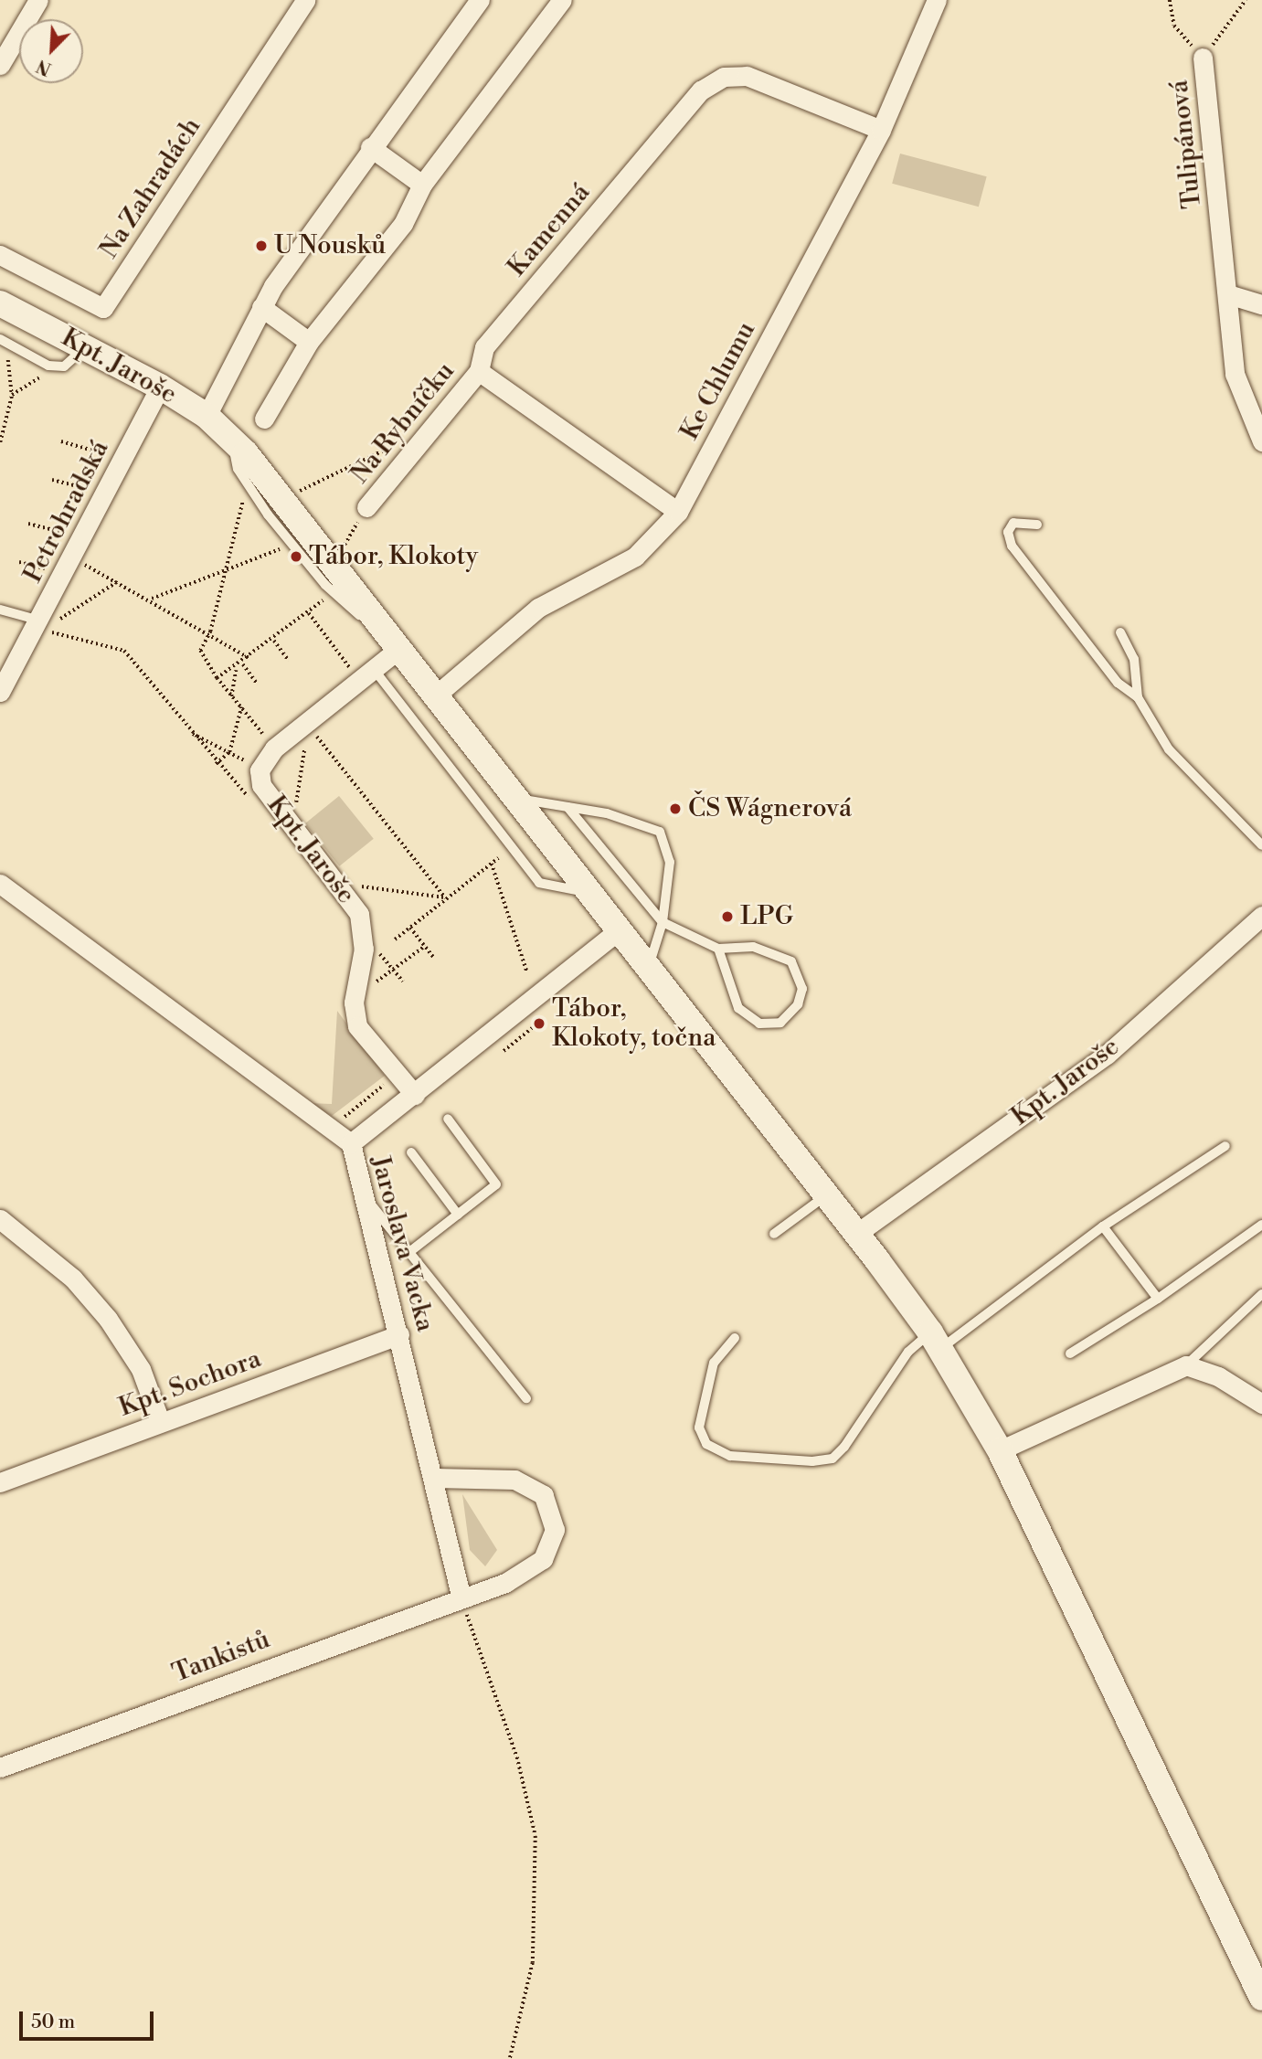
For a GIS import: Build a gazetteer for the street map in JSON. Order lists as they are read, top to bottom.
{
  "streets": {
    "street": [
      "Tulipánová",
      "Na Zahradách",
      "Kamenná",
      "Kpt. Jaroše",
      "Ke Chlumu",
      "Na Rybníčku",
      "Petrohradská",
      "Jaroslava Vacka",
      "Kpt. Sochora",
      "Tankistů"
    ]
  },
  "crossings": [
    ["Kamenná", "Ke Chlumu"],
    ["Kamenná", "Na Rybníčku"],
    ["Kpt. Jaroše", "Ke Chlumu"],
    ["Kpt. Jaroše", "Petrohradská"],
    ["Jaroslava Vacka", "Kpt. Sochora"],
    ["Jaroslava Vacka", "Tankistů"]
  ],
  "places": [
    "U Nousků",
    "Tábor, Klokoty",
    "ČS Wágnerová",
    "LPG",
    "Tábor, Klokoty, točna"
  ],
  "scale_bar": "50 m",
  "north": "bottom left"
}
